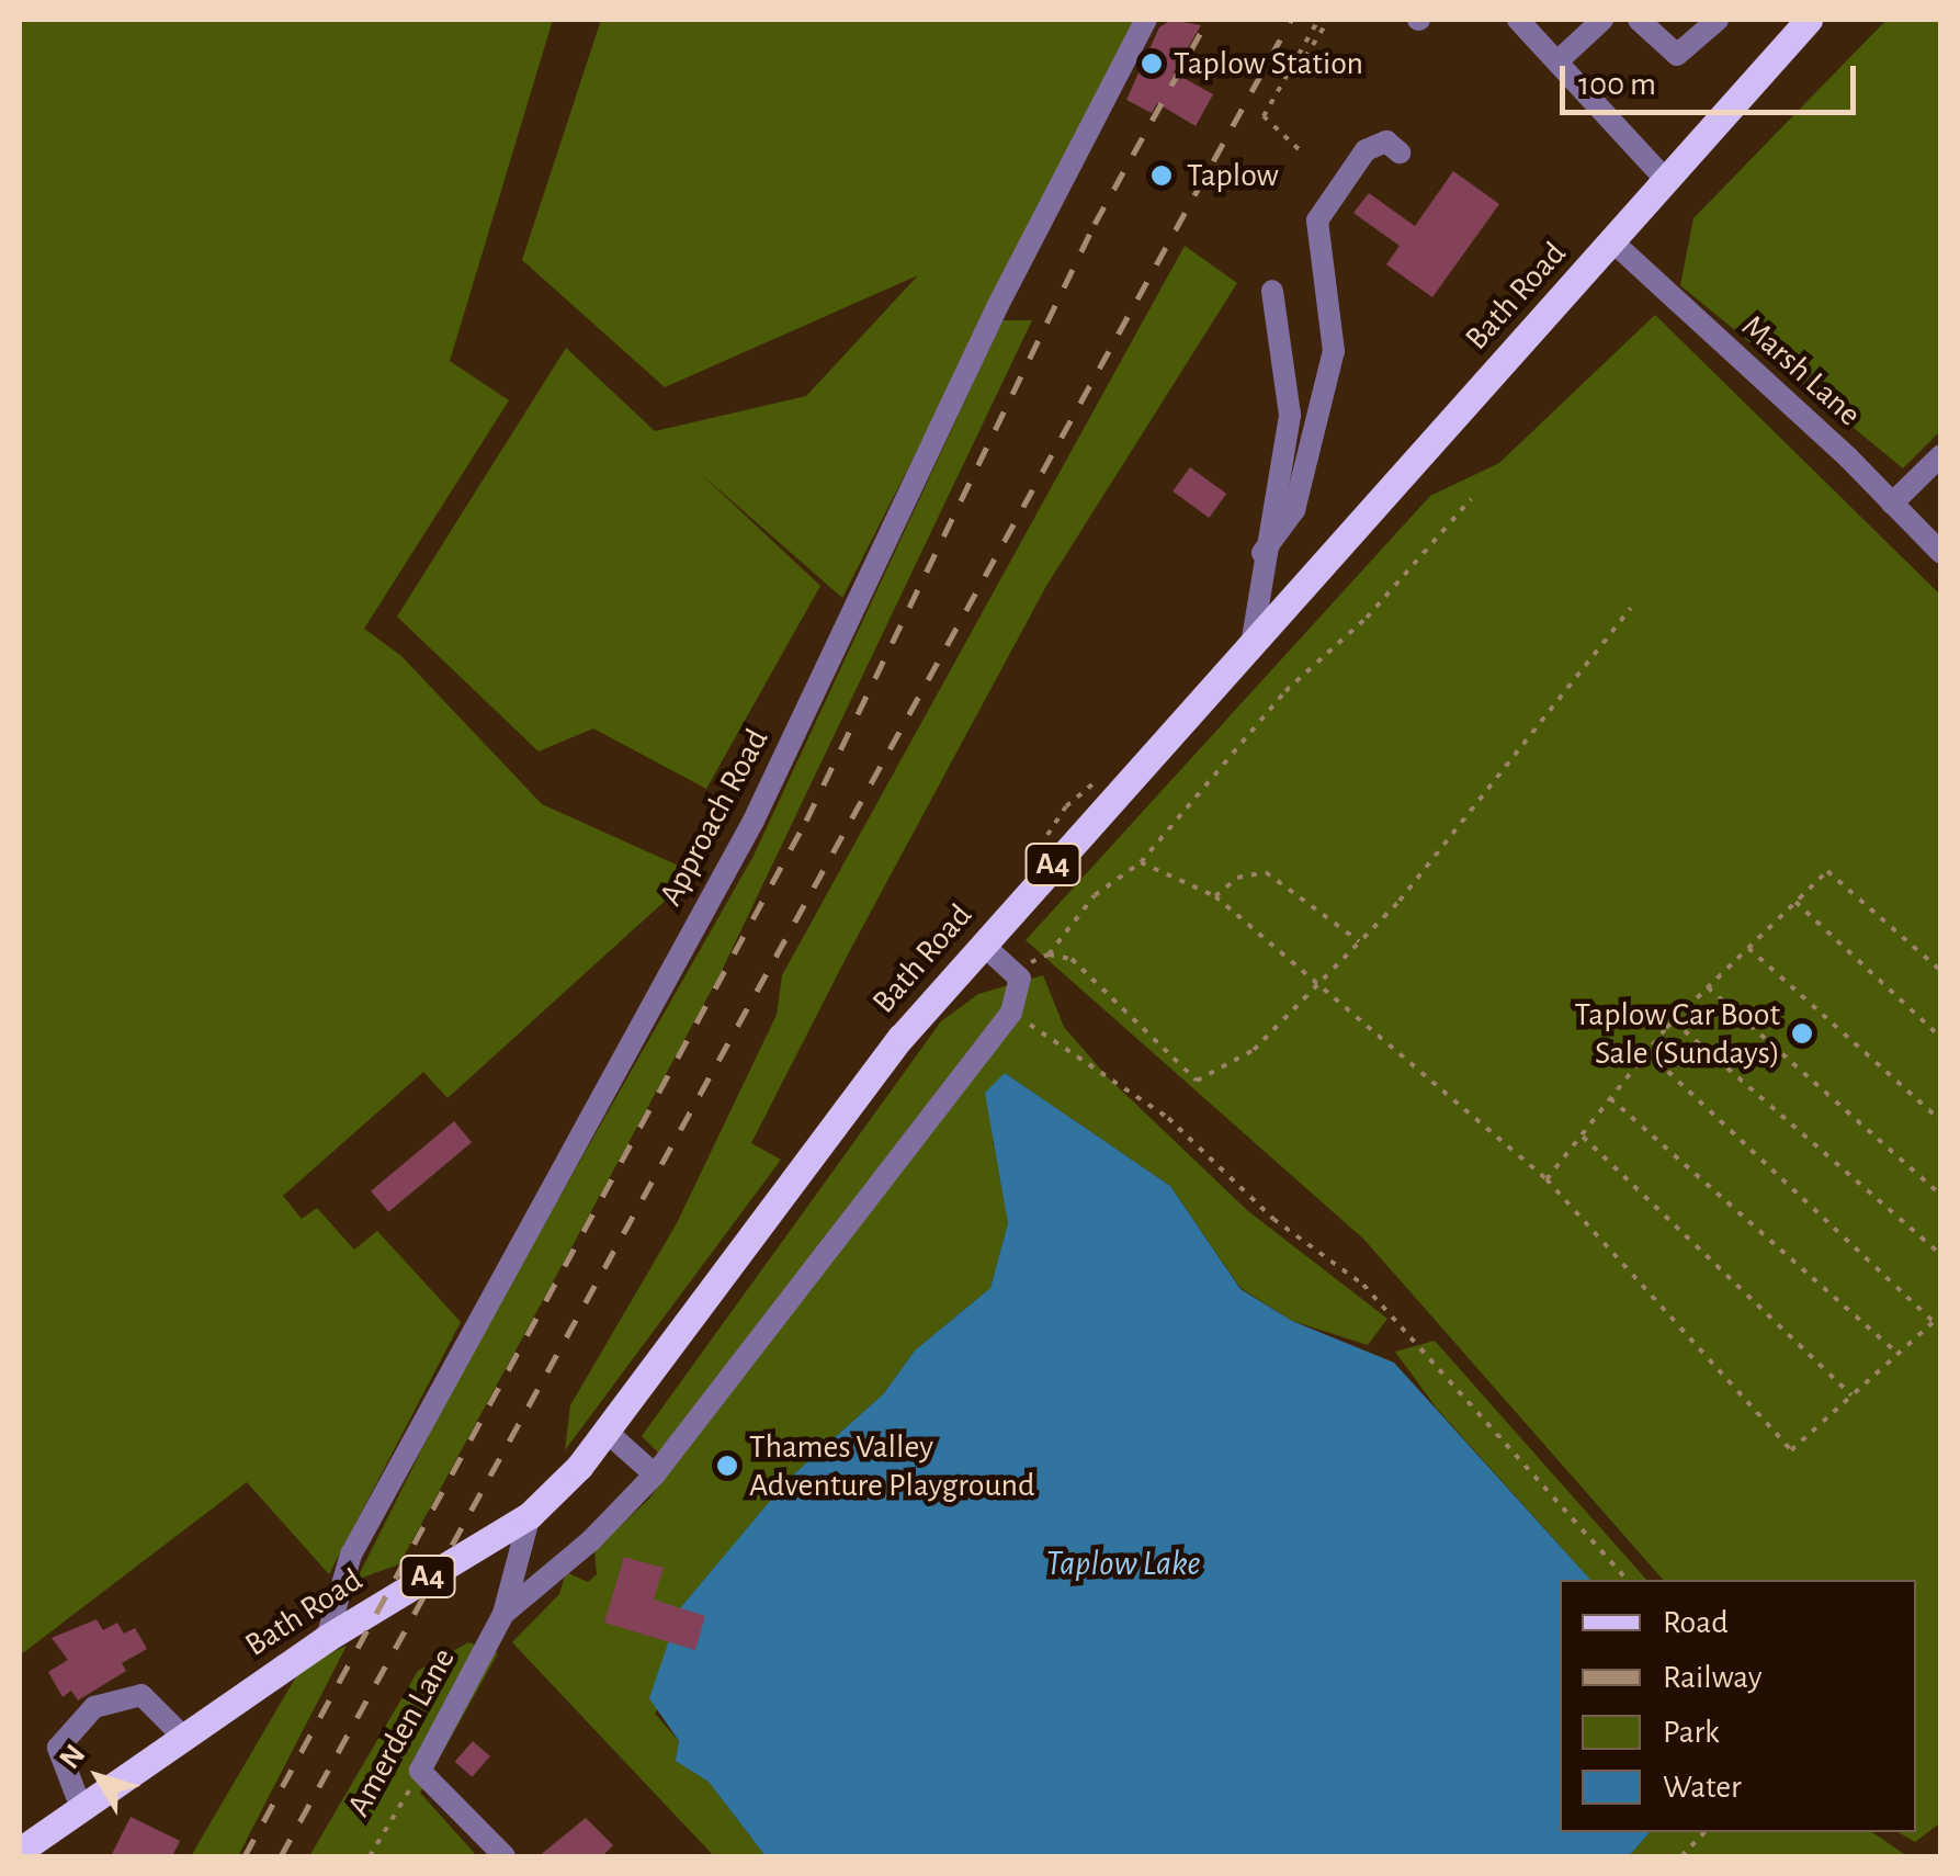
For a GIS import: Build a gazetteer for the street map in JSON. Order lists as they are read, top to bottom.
{
  "streets": {
    "main road": ["Bath Road", "A4"],
    "street": ["Marsh Lane", "Approach Road", "Amerden Lane"]
  },
  "crossings": [
    ["Bath Road", "Marsh Lane"],
    ["Bath Road", "Approach Road"],
    ["Bath Road", "Amerden Lane"]
  ],
  "water": ["Taplow Lake"],
  "places": [
    "Taplow Station",
    "Taplow",
    "Taplow Car Boot Sale (Sundays)",
    "Thames Valley Adventure Playground"
  ],
  "legend": [
    "Road",
    "Railway",
    "Park",
    "Water"
  ],
  "scale_bar": "100 m",
  "north": "top left"
}
